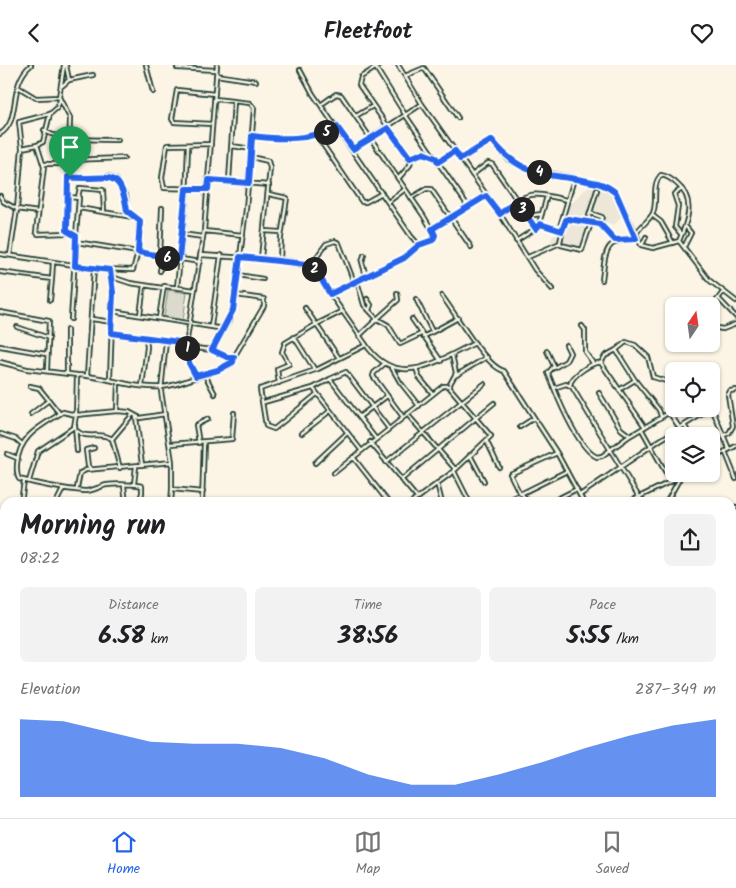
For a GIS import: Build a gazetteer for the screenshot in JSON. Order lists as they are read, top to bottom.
{
  "north": "top",
  "page": {
    "header": "Fleetfoot",
    "pins": [
      "5",
      "4",
      "3",
      "6",
      "2",
      "1"
    ],
    "heading": ["Morning run", "08:22"],
    "stats": [
      ["Distance", "6.58 km"],
      ["Time", "38:56"],
      ["Pace", "5:55 /km"]
    ],
    "chart": ["Elevation", "287–349 m"],
    "tabs": ["Home", "Map", "Saved"]
  }
}
